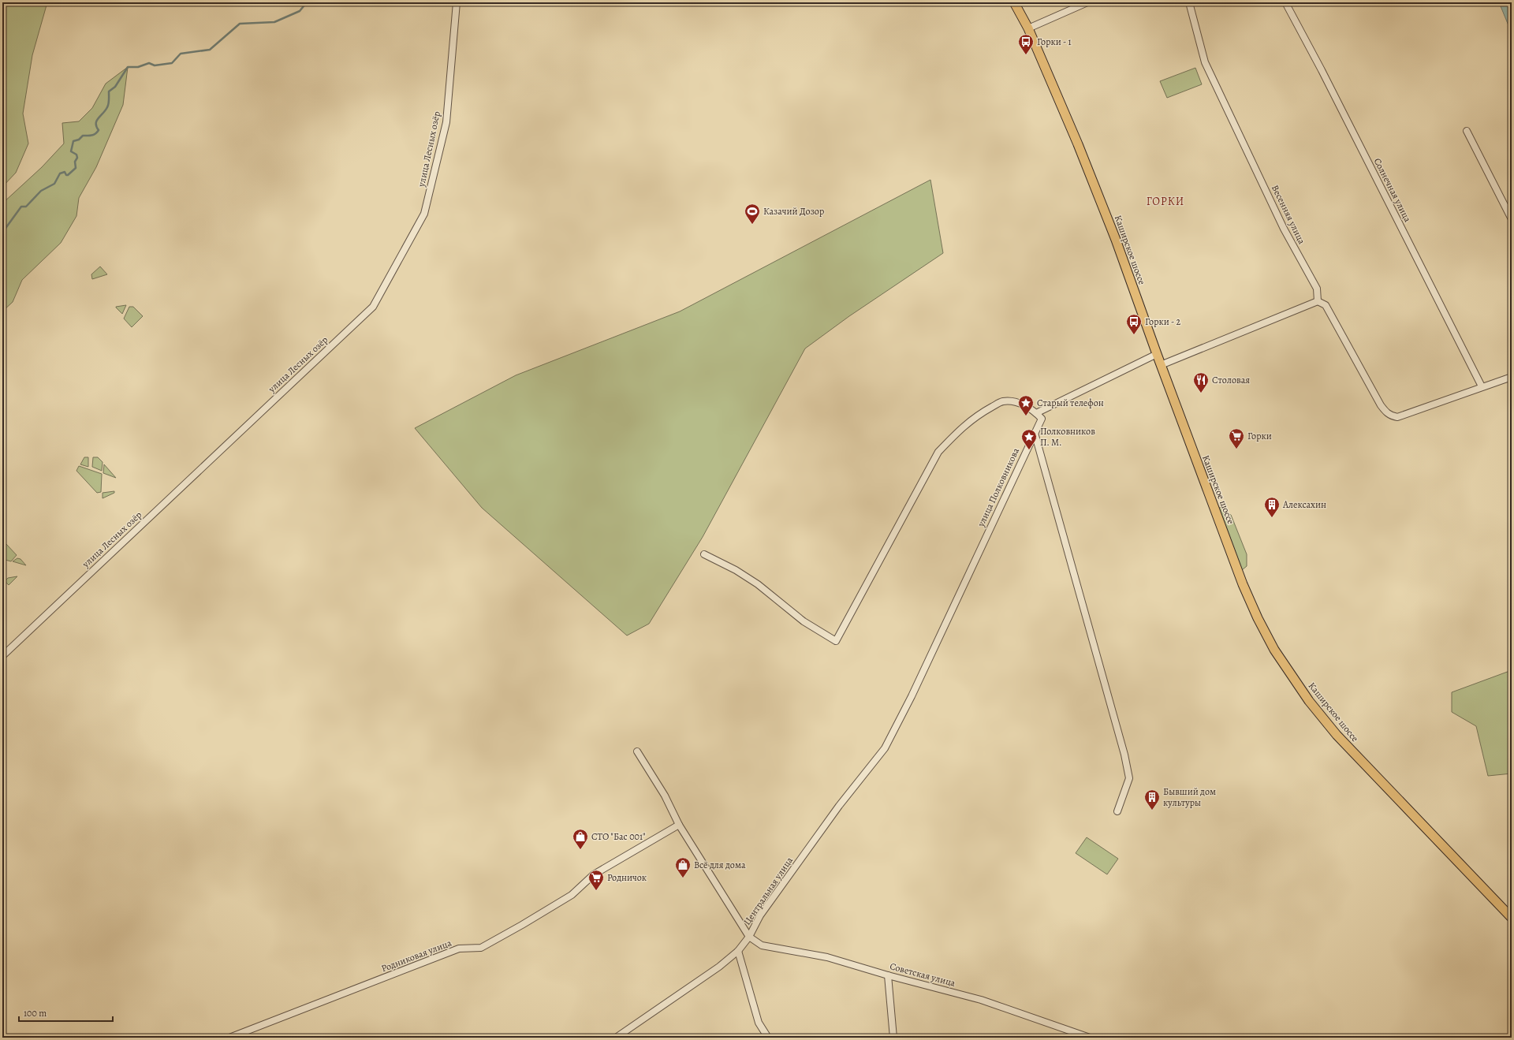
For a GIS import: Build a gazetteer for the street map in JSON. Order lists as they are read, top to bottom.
{
  "streets": {
    "main road": ["Каширское шоссе"],
    "street": [
      "улица Лесных озёр",
      "Солнечная улица",
      "Весенняя улица",
      "улица Полковникова",
      "Центральная улица",
      "Родниковая улица",
      "Советская улица"
    ]
  },
  "crossings": [
    ["улица Полковникова", "Центральная улица"],
    ["Центральная улица", "Советская улица"]
  ],
  "districts": ["ГОРКИ"],
  "places": {
    "bus stop": ["Горки - 1", "Горки - 2"],
    "sports": ["Казачий Дозор"],
    "restaurant": ["Столовая"],
    "place": ["Старый телефон", "Полковников П. М."],
    "supermarket": ["Горки", "Родничок"],
    "building": ["Алексахин", "Бывший дом культуры"],
    "shop": ["СТО \"Бас 001\"", "Всё для дома"]
  },
  "scale_bar": "100 m"
}
